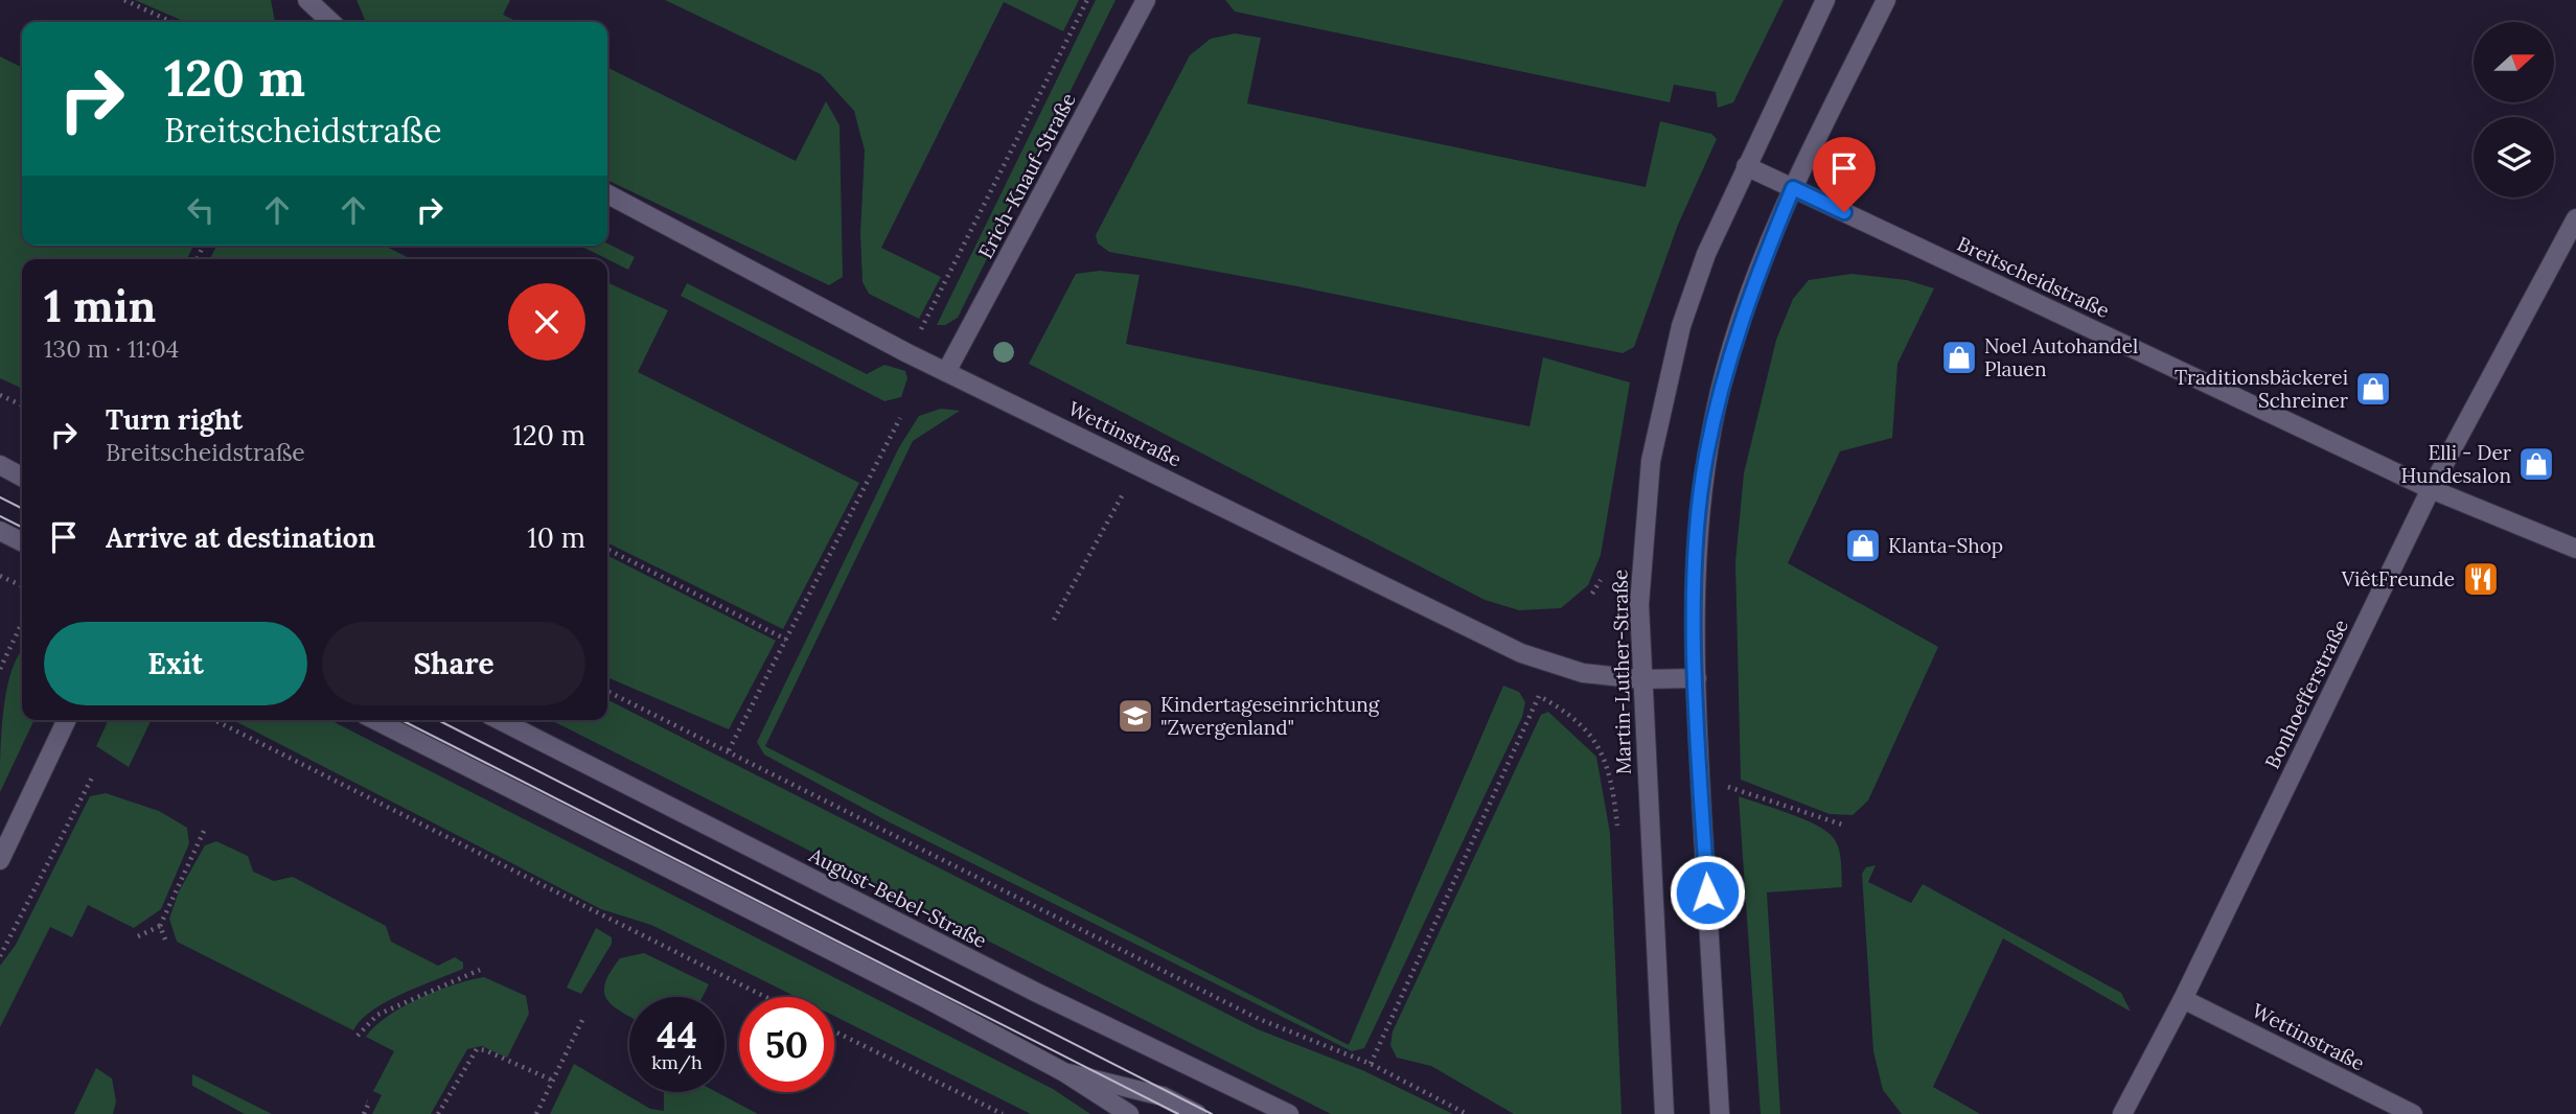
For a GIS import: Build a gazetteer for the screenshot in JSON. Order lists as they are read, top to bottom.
{
  "streets": {
    "street": [
      "Erich-Knauf-Straße",
      "Breitscheidstraße",
      "Wettinstraße",
      "Martin-Luther-Straße",
      "Bonhoefferstraße",
      "August-Bebel-Straße"
    ]
  },
  "crossings": [
    ["Erich-Knauf-Straße", "Wettinstraße"],
    ["Breitscheidstraße", "Martin-Luther-Straße"],
    ["Breitscheidstraße", "Bonhoefferstraße"],
    ["Wettinstraße", "Martin-Luther-Straße"],
    ["Wettinstraße", "Bonhoefferstraße"]
  ],
  "places": {
    "shop": [
      "Noel Autohandel Plauen",
      "Traditionsbäckerei Schreiner",
      "Elli - Der Hundesalon",
      "Klanta-Shop"
    ],
    "restaurant": ["ViêtFreunde"],
    "school or university": ["Kindertageseinrichtung \"Zwergenland\""]
  },
  "north": "right",
  "page": {
    "turn": ["120 m", "Breitscheidstraße"],
    "heading": ["1 min", "130 m · 11:04"],
    "list": [
      {
        "name": "Turn right",
        "note": "Breitscheidstraße",
        "value": "120 m"
      },
      {
        "name": "Arrive at destination",
        "value": "10 m"
      }
    ],
    "buttons": ["Exit", "Share"],
    "speed": "44 km/h",
    "limit": "50"
  }
}
